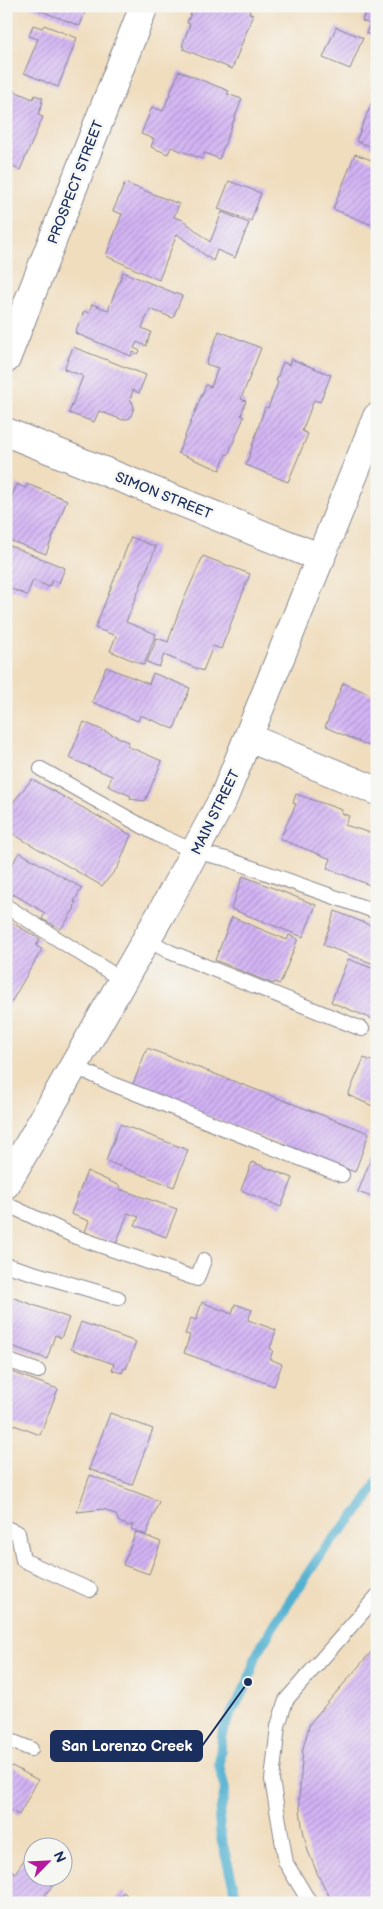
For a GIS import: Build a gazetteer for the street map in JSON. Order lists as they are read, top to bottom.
{
  "streets": {
    "street": ["PROSPECT STREET", "SIMON STREET", "MAIN STREET"]
  },
  "crossings": [
    ["SIMON STREET", "MAIN STREET"]
  ],
  "places": ["San Lorenzo Creek"],
  "north": "top right"
}
